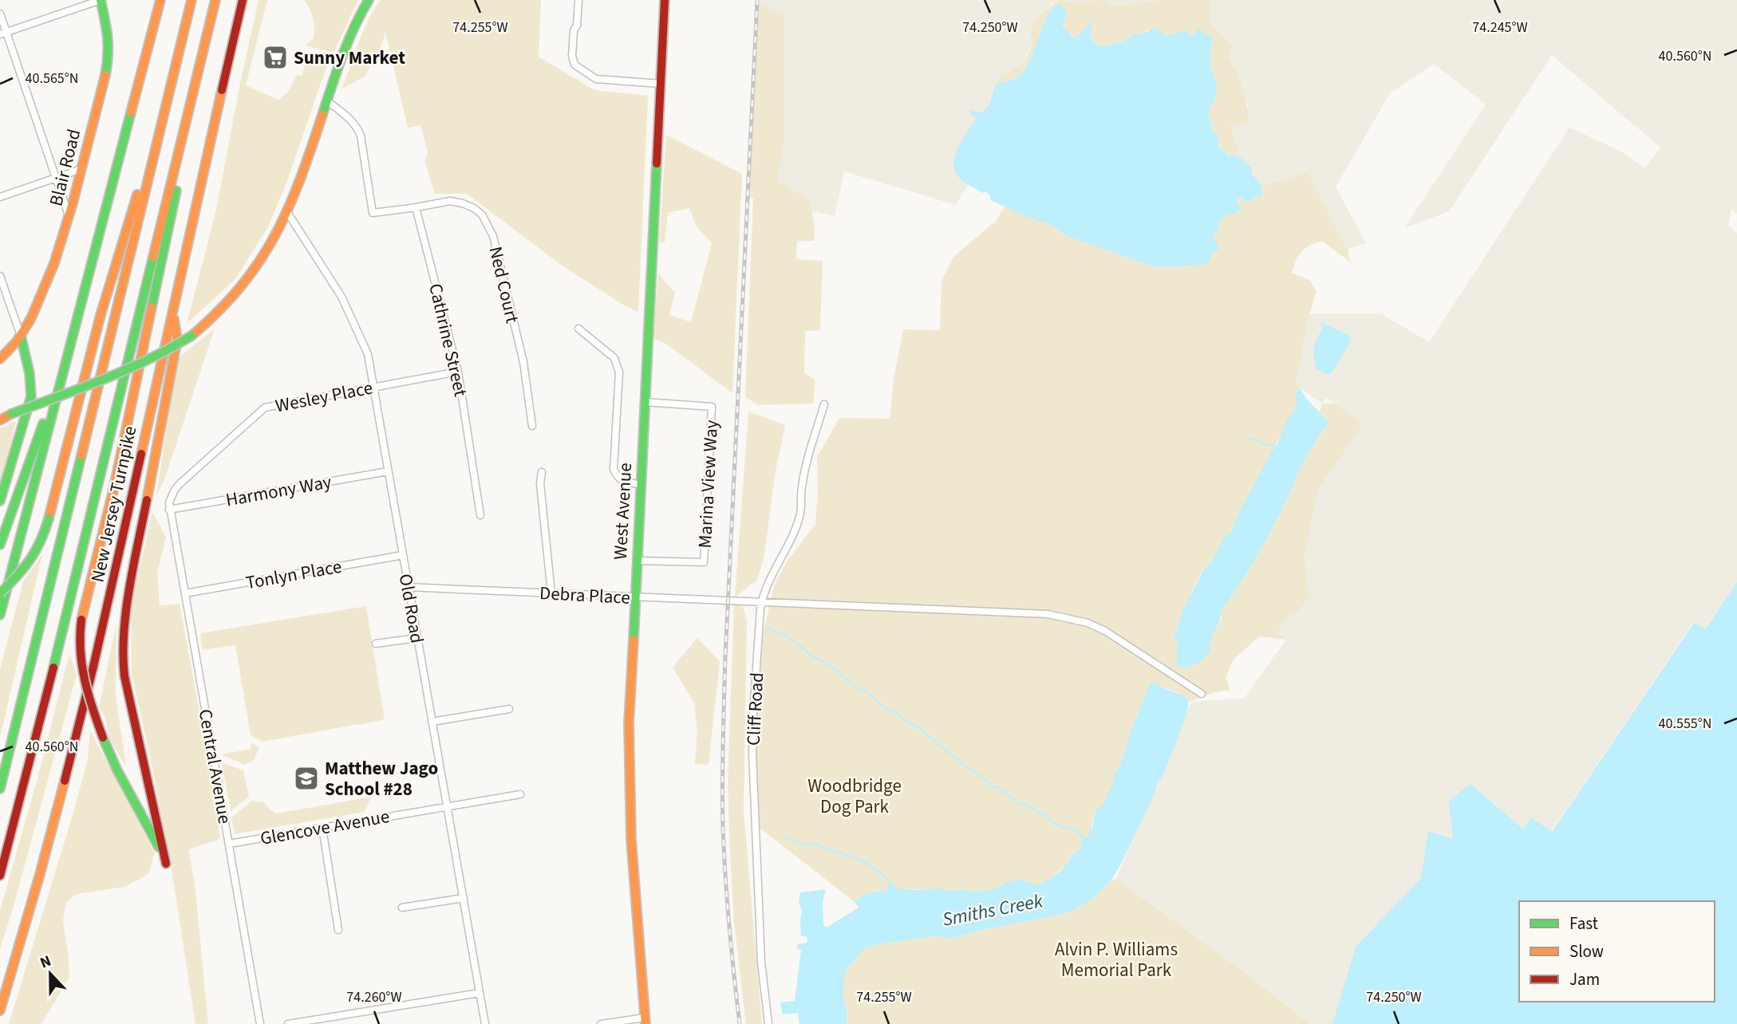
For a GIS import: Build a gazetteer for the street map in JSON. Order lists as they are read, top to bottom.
{
  "streets": {
    "main road": ["Blair Road", "New Jersey Turnpike", "West Avenue"],
    "street": [
      "Ned Court",
      "Cathrine Street",
      "Wesley Place",
      "Marina View Way",
      "Harmony Way",
      "Tonlyn Place",
      "Debra Place",
      "Old Road",
      "Cliff Road",
      "Central Avenue",
      "Glencove Avenue"
    ]
  },
  "crossings": [
    ["Ned Court", "Cathrine Street"],
    ["Cathrine Street", "Wesley Place"],
    ["Wesley Place", "Harmony Way"],
    ["Wesley Place", "Old Road"],
    ["Wesley Place", "Central Avenue"],
    ["Marina View Way", "West Avenue"],
    ["Harmony Way", "Old Road"],
    ["Harmony Way", "Central Avenue"],
    ["West Avenue", "Debra Place"],
    ["Tonlyn Place", "Old Road"],
    ["Tonlyn Place", "Central Avenue"],
    ["Debra Place", "Old Road"],
    ["Debra Place", "Cliff Road"],
    ["Old Road", "Glencove Avenue"],
    ["Central Avenue", "Glencove Avenue"]
  ],
  "water": ["Smiths Creek"],
  "parks": ["Woodbridge Dog Park", "Alvin P. Williams Memorial Park"],
  "places": {
    "supermarket": ["Sunny Market"],
    "school or university": ["Matthew Jago School #28"]
  },
  "legend": ["Fast", "Slow", "Jam"],
  "north": "top",
  "coordinates": [
    "74.255°W",
    "74.250°W",
    "74.245°W",
    "40.560°N",
    "40.565°N",
    "40.555°N",
    "74.260°W"
  ]
}
